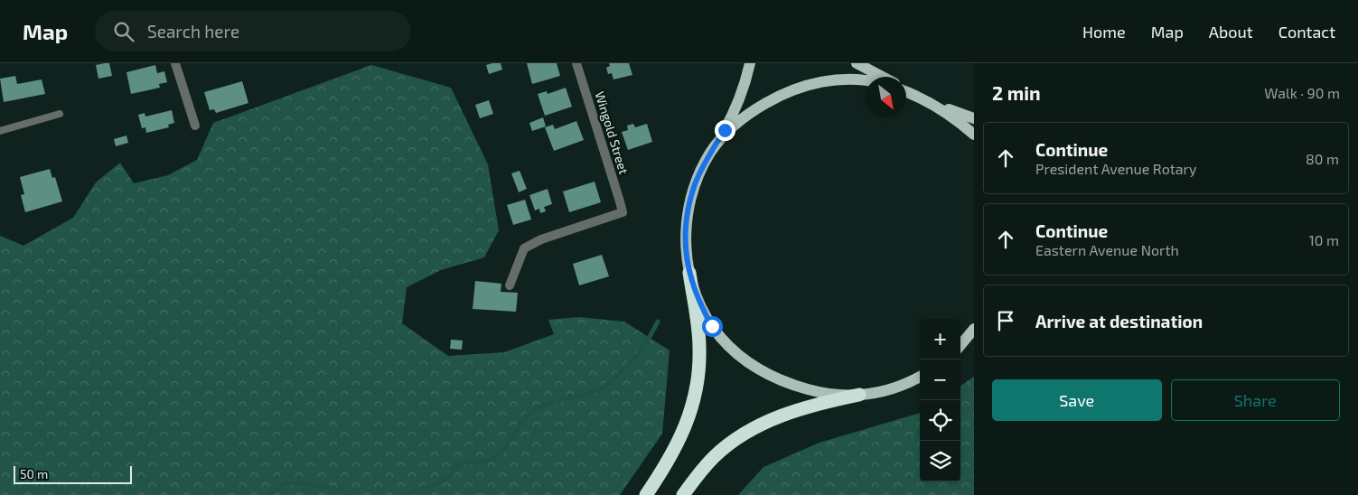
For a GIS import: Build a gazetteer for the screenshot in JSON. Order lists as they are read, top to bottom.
{
  "streets": {
    "street": ["Wingold Street"]
  },
  "scale_bar": "50 m",
  "north": "bottom right",
  "page": {
    "header": "Map",
    "search": "Search here",
    "nav": [
      "Home",
      "Map",
      "About",
      "Contact"
    ],
    "heading": ["2 min", "Walk · 90 m"],
    "list": [
      ["Continue", "President Avenue Rotary", "80 m"],
      ["Continue", "Eastern Avenue North", "10 m"],
      "Arrive at destination"
    ],
    "map_buttons": ["+", "−"],
    "buttons": ["Save", "Share"],
    "scale": "50 m"
  }
}
